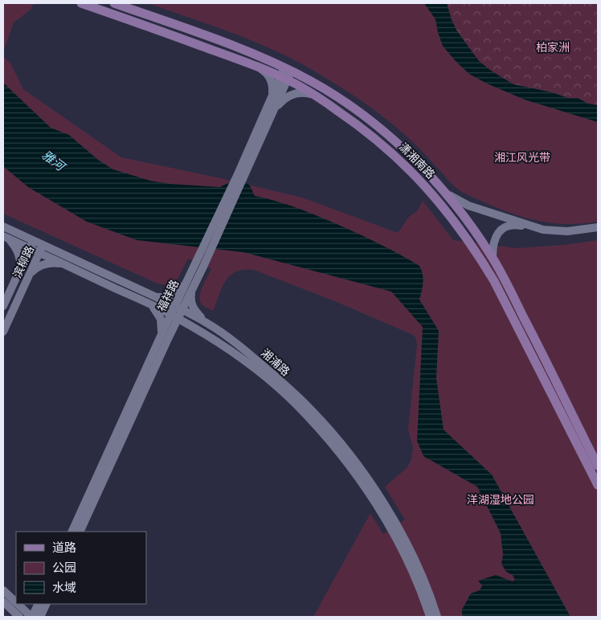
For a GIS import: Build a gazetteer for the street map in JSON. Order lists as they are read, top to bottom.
{
  "streets": {
    "main road": [
      "潇湘南路",
      "滨柳路",
      "福祥路",
      "湘浦路"
    ]
  },
  "crossings": [
    ["潇湘南路", "福祥路"],
    ["滨柳路", "湘浦路"],
    ["福祥路", "湘浦路"]
  ],
  "water": ["雅河"],
  "parks": ["柏家洲", "湘江风光带", "洋湖湿地公园"],
  "legend": ["道路", "公园", "水域"]
}
